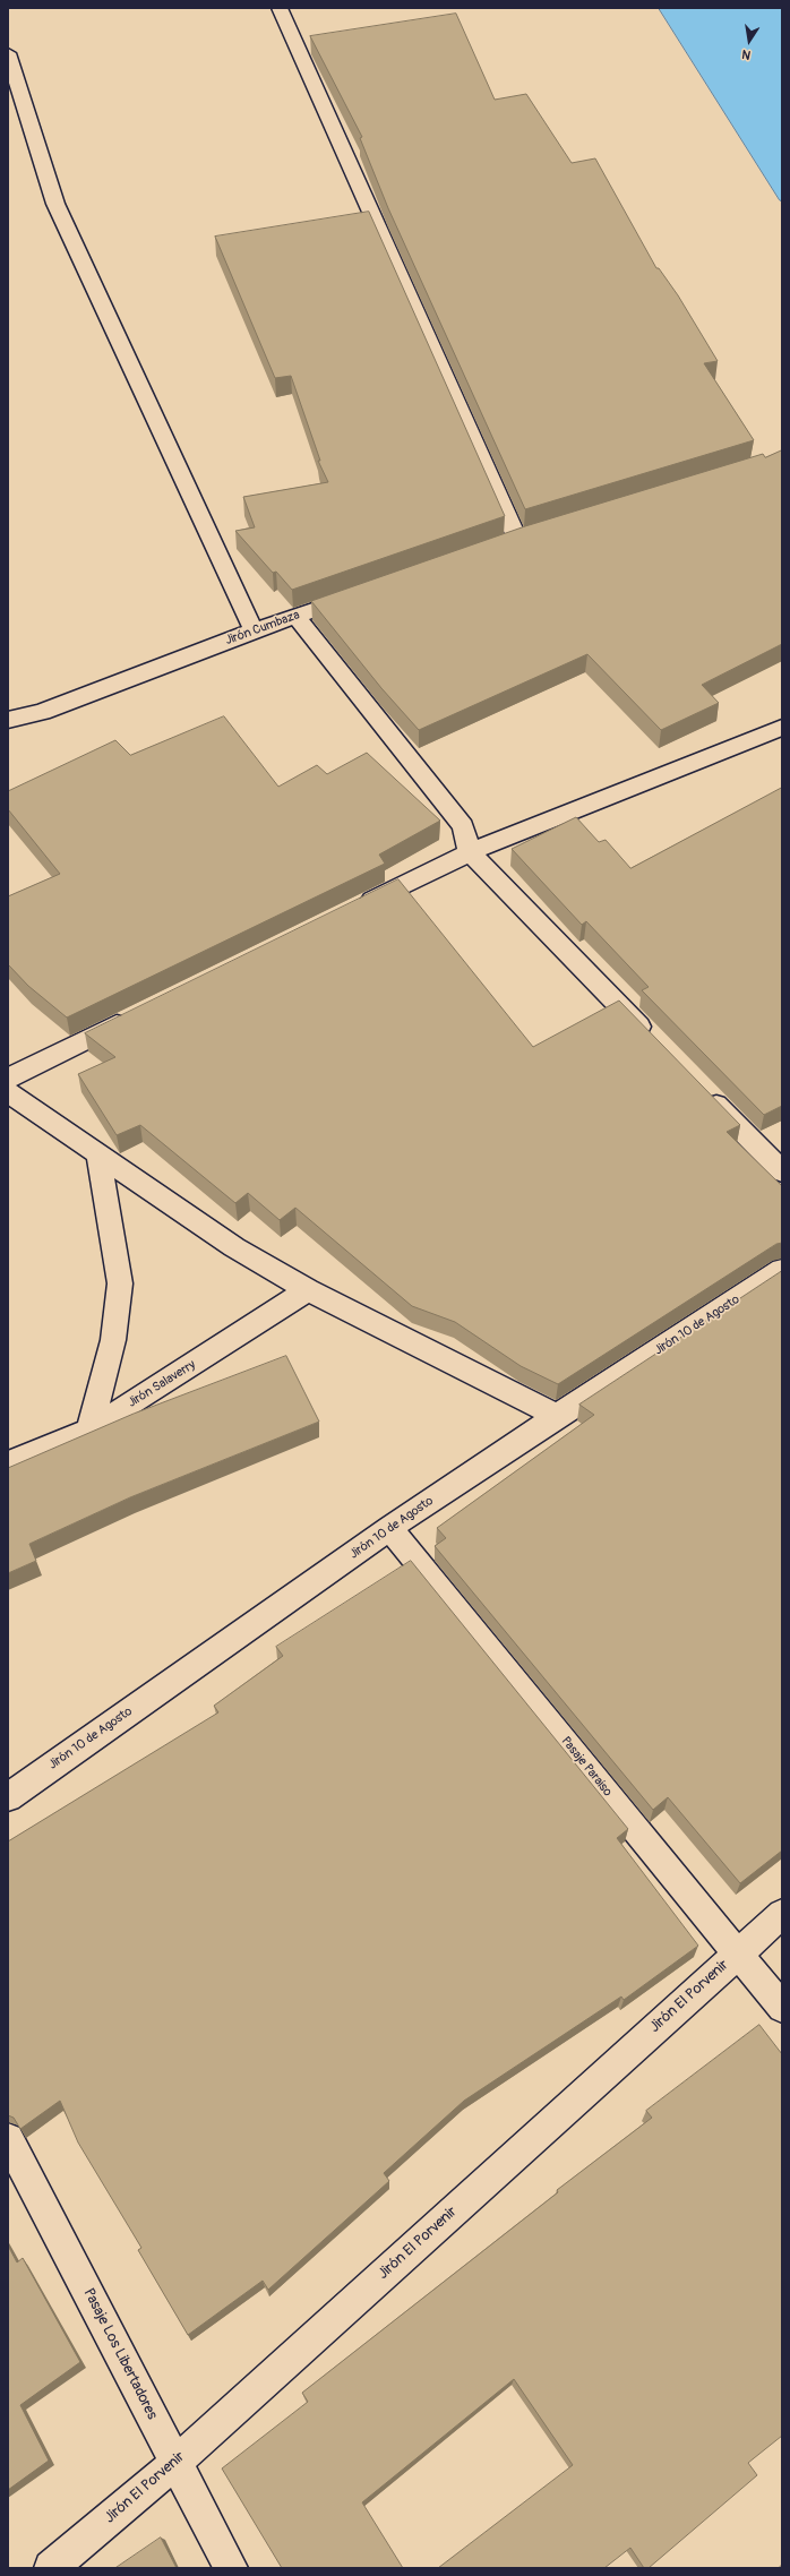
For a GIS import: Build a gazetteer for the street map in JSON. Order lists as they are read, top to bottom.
{
  "streets": {
    "street": [
      "Jirón Cumbaza",
      "Jirón 10 de Agosto",
      "Jirón Salaverry",
      "Pasaje Paraiso",
      "Jirón El Porvenir",
      "Pasaje Los Libertadores"
    ]
  },
  "crossings": [
    ["Jirón 10 de Agosto", "Pasaje Paraiso"],
    ["Pasaje Paraiso", "Jirón El Porvenir"],
    ["Jirón El Porvenir", "Pasaje Los Libertadores"]
  ],
  "north": "bottom"
}
